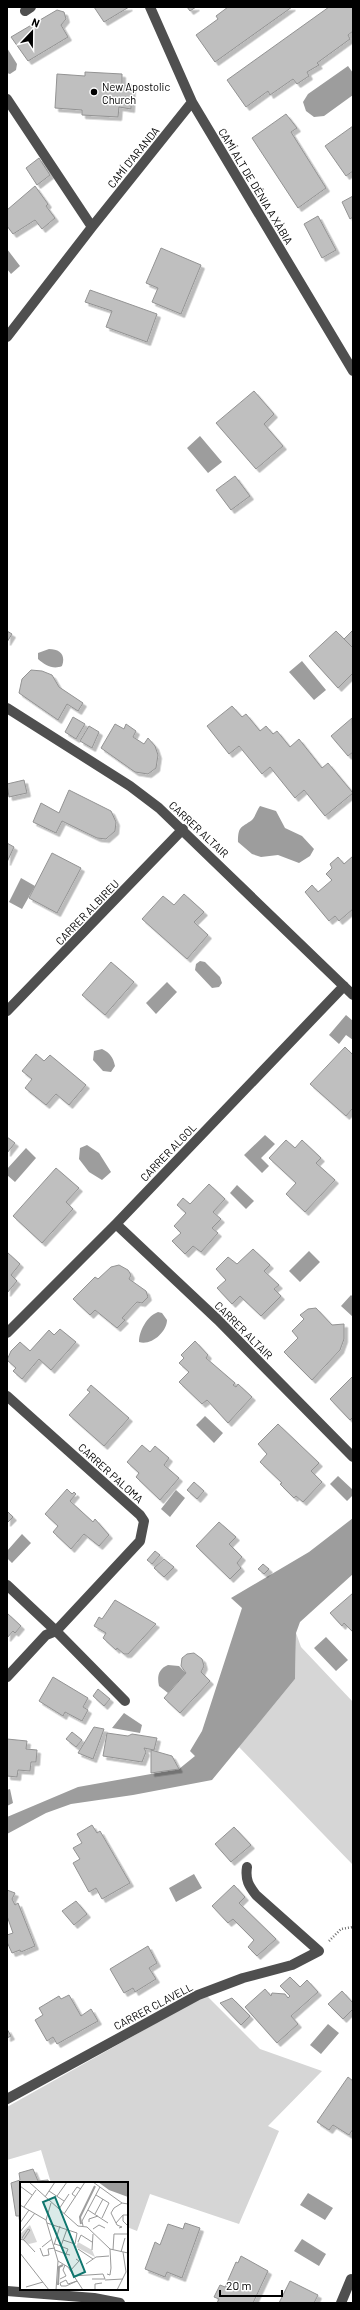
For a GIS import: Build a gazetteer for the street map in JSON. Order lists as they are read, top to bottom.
{
  "streets": {
    "street": [
      "CAMÍ D'ARANDA",
      "CAMÍ ALT DE DÉNIA A XÀBIA",
      "CARRER ALTAIR",
      "CARRER ALBIREU",
      "CARRER ALGOL",
      "CARRER PALOMA",
      "CARRER CLAVELL"
    ]
  },
  "crossings": [
    ["CAMÍ D'ARANDA", "CAMÍ ALT DE DÉNIA A XÀBIA"],
    ["CARRER ALTAIR", "CARRER ALBIREU"],
    ["CARRER ALTAIR", "CARRER ALGOL"]
  ],
  "places": ["New Apostolic Church"],
  "scale_bar": "20 m",
  "north": "top"
}
